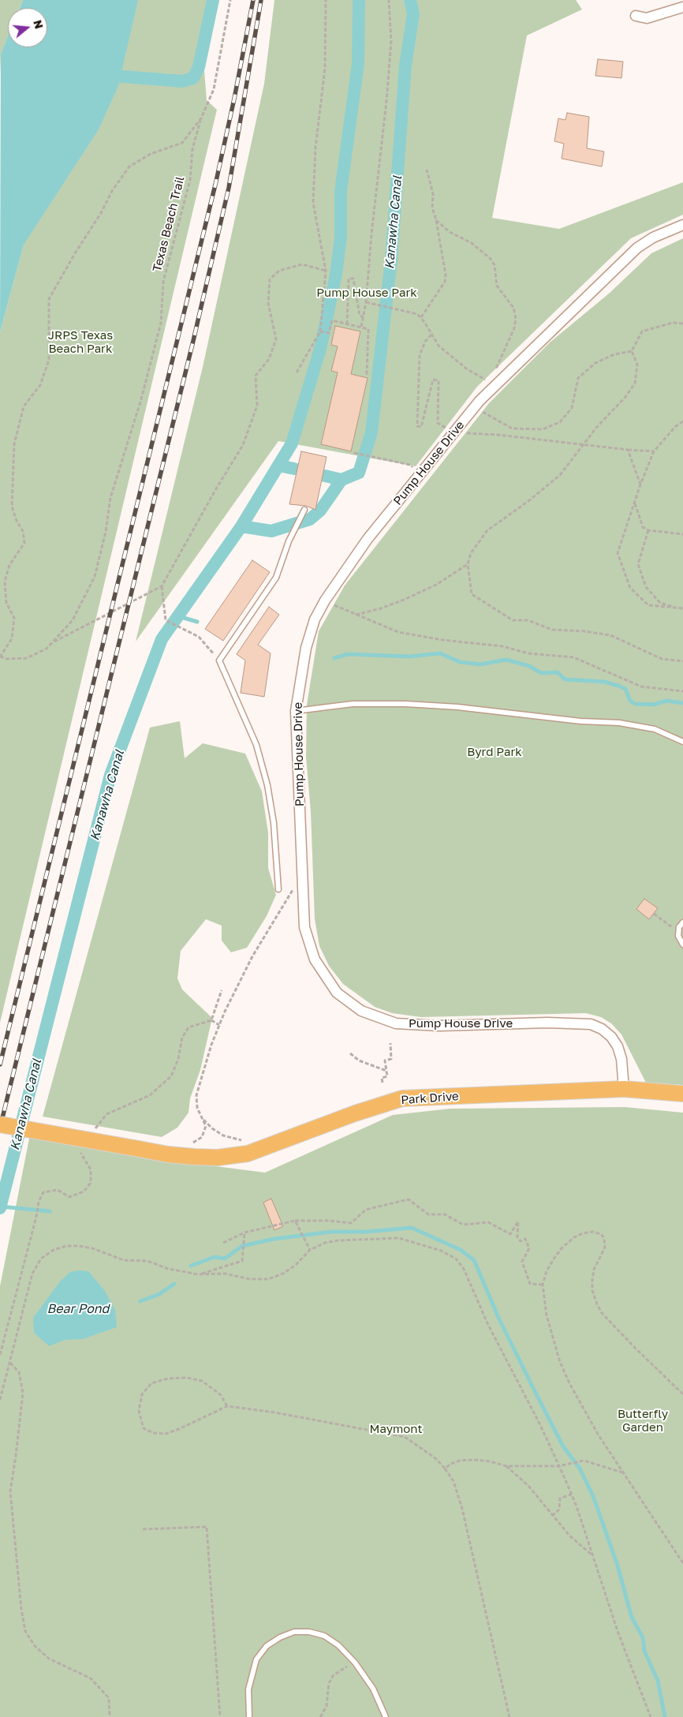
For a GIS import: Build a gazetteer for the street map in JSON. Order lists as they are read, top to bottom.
{
  "streets": {
    "main road": ["Park Drive"],
    "street": ["Pump House Drive"],
    "path": ["Texas Beach Trail"]
  },
  "crossings": [
    ["Pump House Drive", "Park Drive"]
  ],
  "water": ["Kanawha Canal", "Bear Pond"],
  "parks": [
    "Pump House Park",
    "JRPS Texas Beach Park",
    "Byrd Park",
    "Butterfly Garden",
    "Maymont"
  ],
  "north": "right"
}
